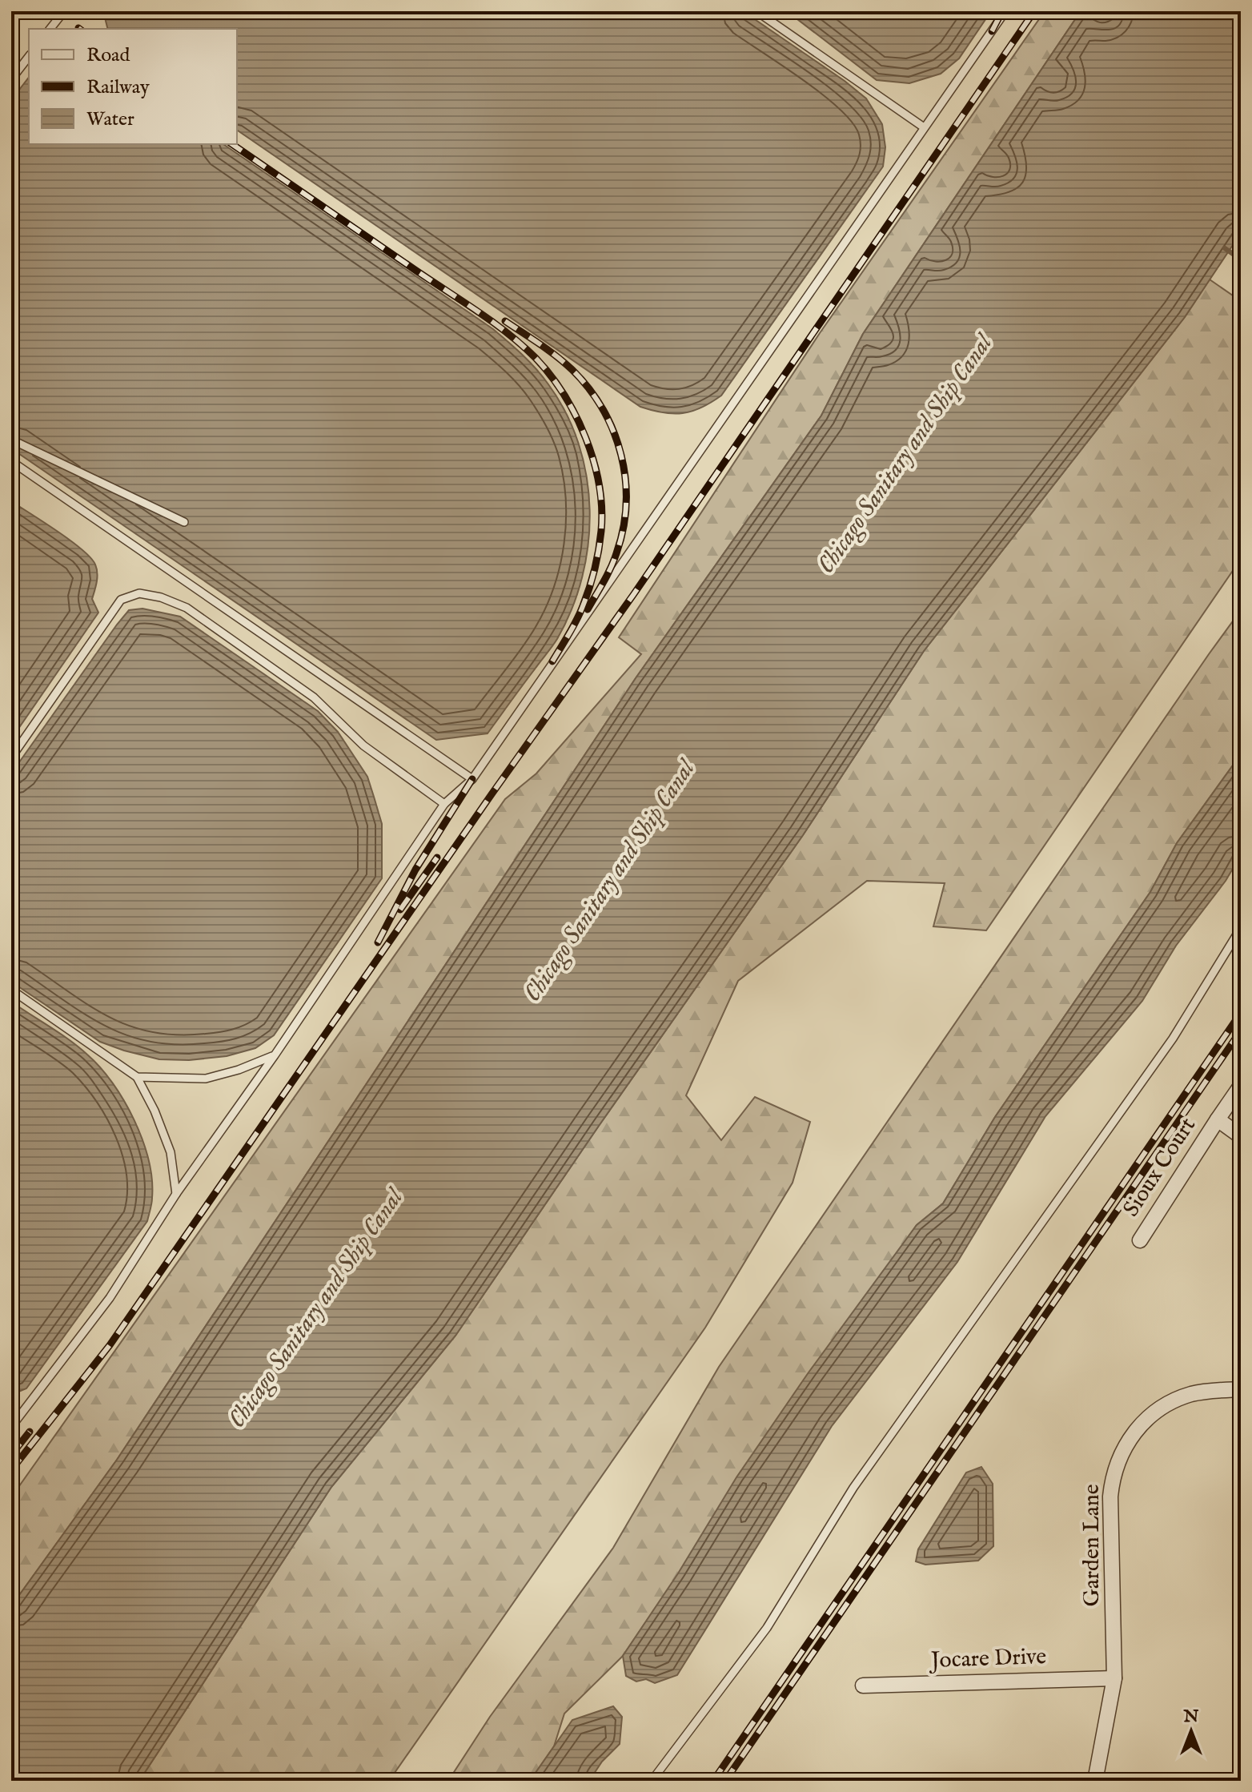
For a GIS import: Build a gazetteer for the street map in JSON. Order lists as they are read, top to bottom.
{
  "streets": {
    "street": ["Sioux Court", "Garden Lane", "Jocare Drive"]
  },
  "crossings": [
    ["Garden Lane", "Jocare Drive"]
  ],
  "water": ["Chicago Sanitary and Ship Canal"],
  "legend": ["Road", "Railway", "Water"],
  "north": "top"
}
